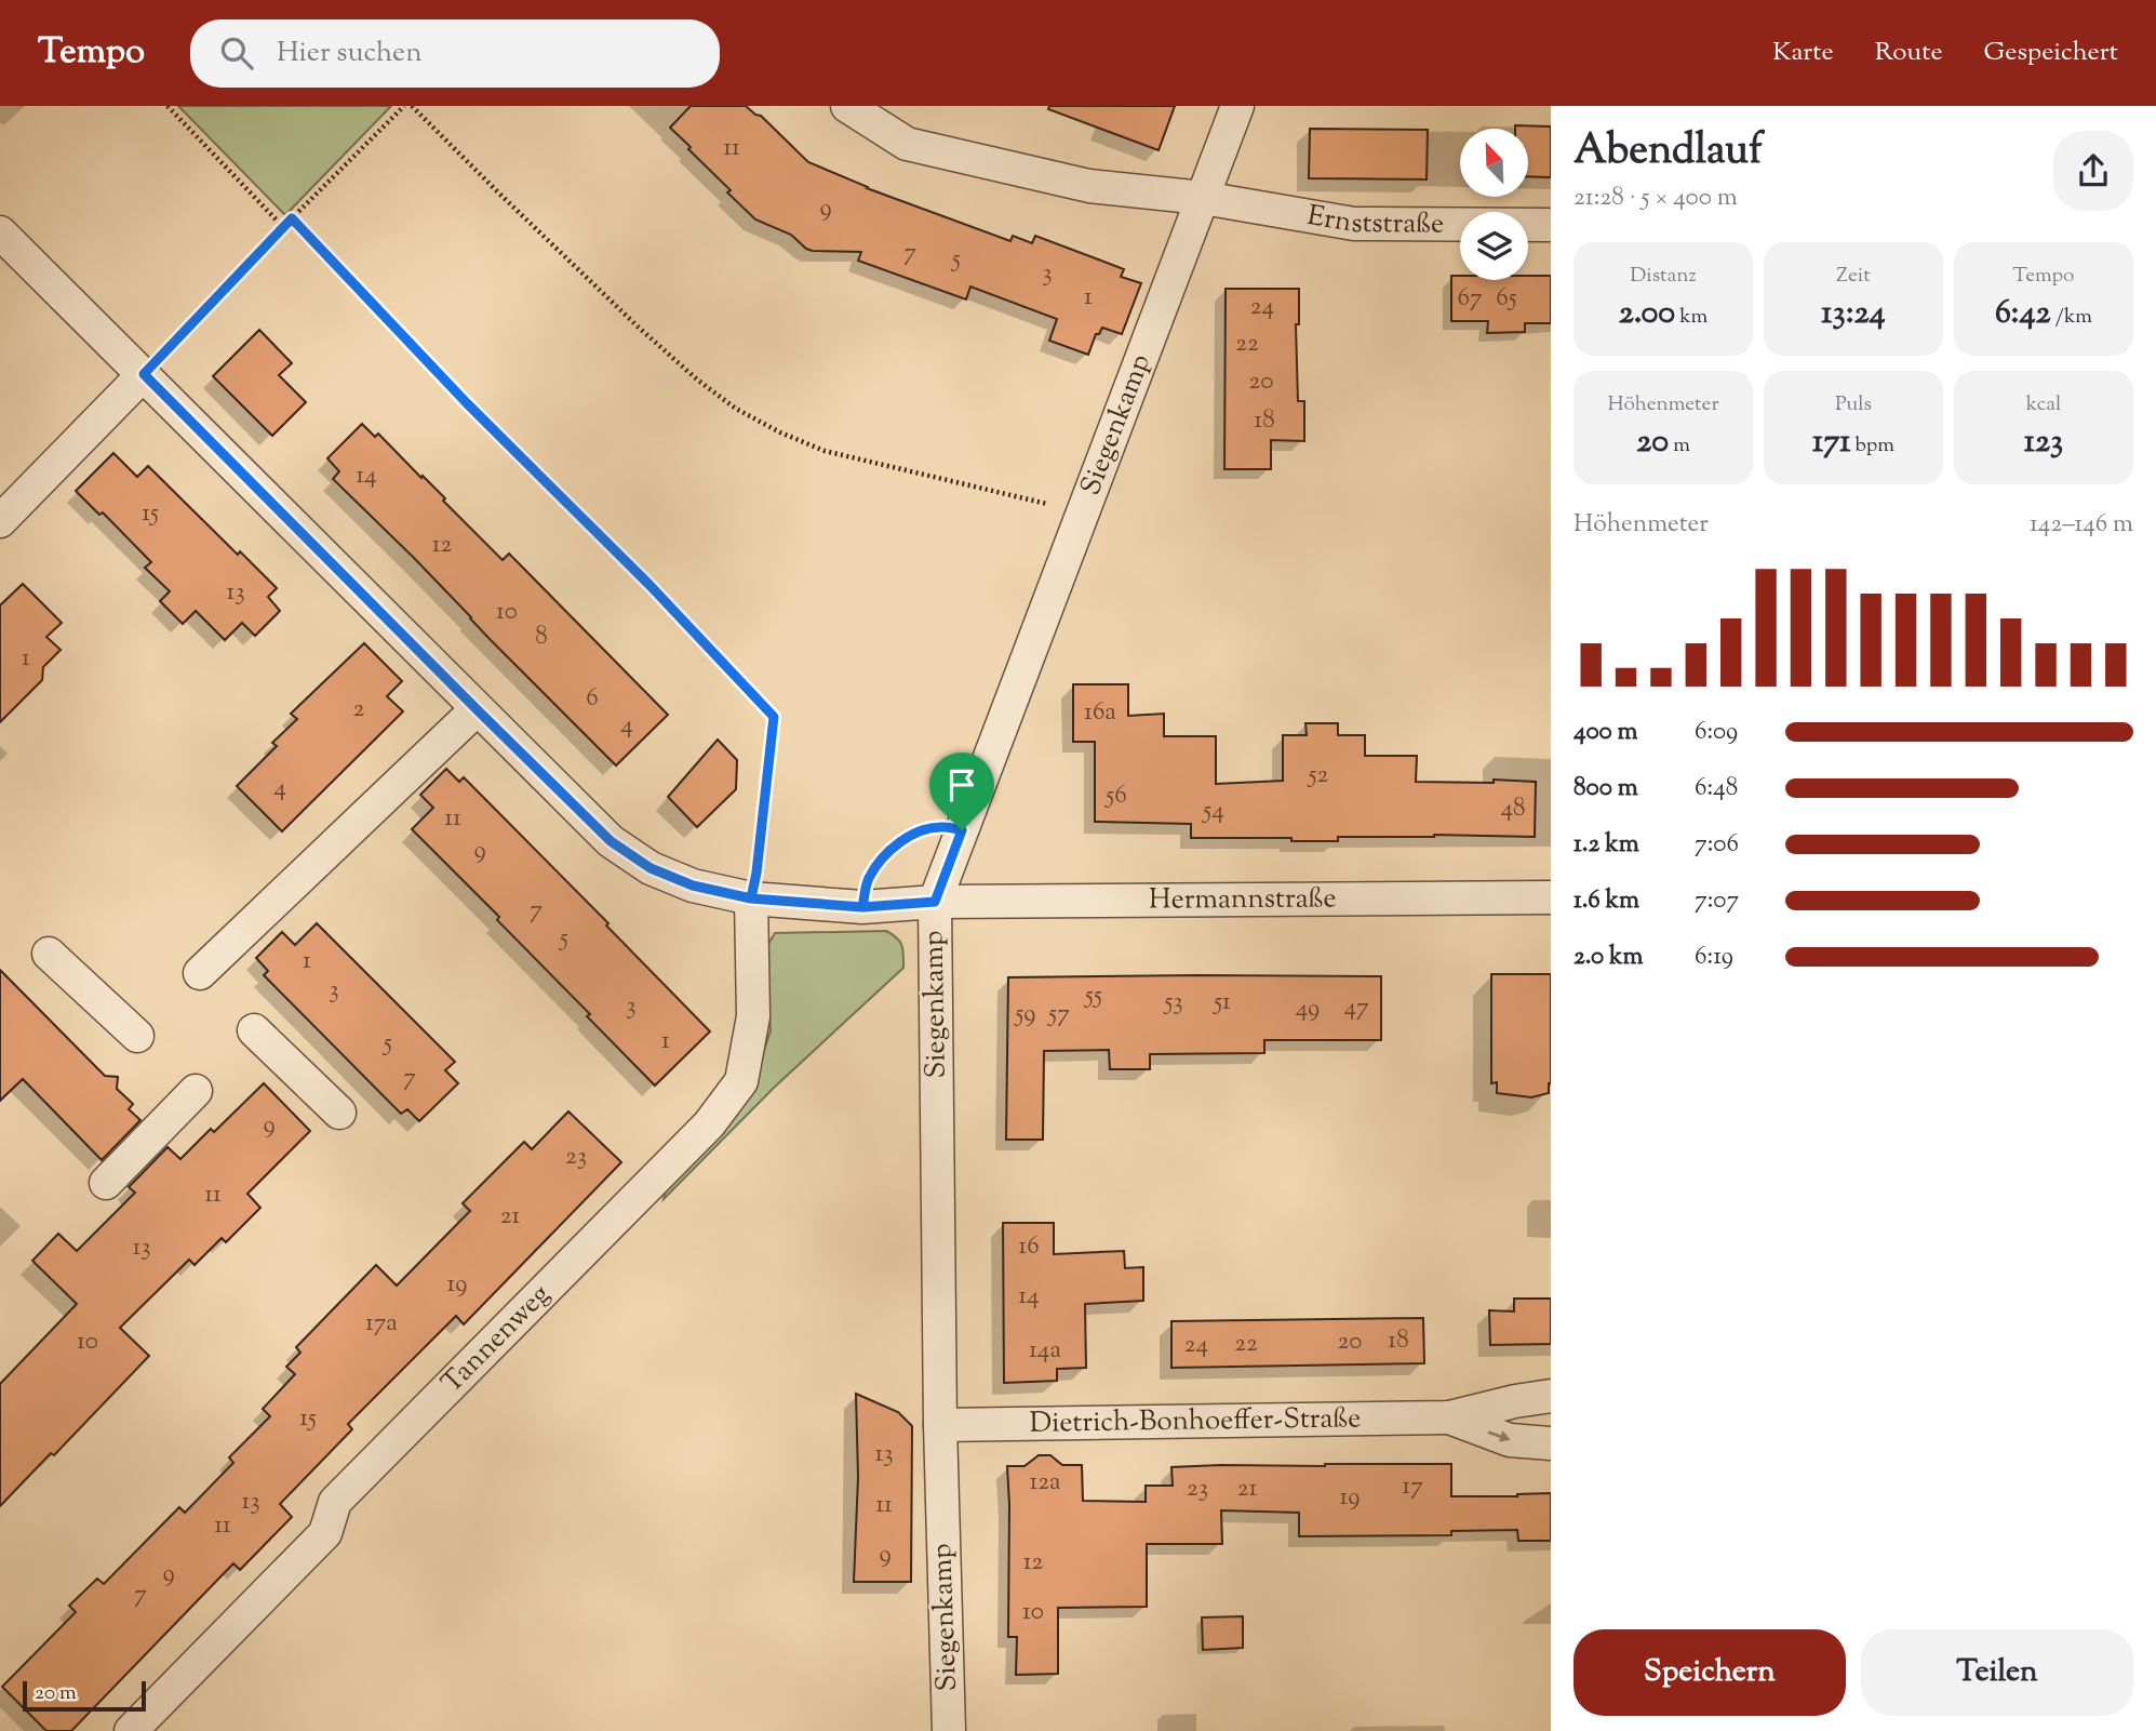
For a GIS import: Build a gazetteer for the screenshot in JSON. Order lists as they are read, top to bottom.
{
  "streets": {
    "street": [
      "Ernststraße",
      "Siegenkamp",
      "Hermannstraße",
      "Tannenweg",
      "Dietrich-Bonhoeffer-Straße"
    ]
  },
  "crossings": [
    ["Ernststraße", "Siegenkamp"],
    ["Siegenkamp", "Hermannstraße"],
    ["Siegenkamp", "Dietrich-Bonhoeffer-Straße"],
    ["Hermannstraße", "Tannenweg"]
  ],
  "house_numbers": [
    "11",
    "9",
    "7",
    "5",
    "3",
    "1",
    "67",
    "65",
    "24",
    "22",
    "20",
    "18",
    "14",
    "15",
    "12",
    "13",
    "10",
    "8",
    "1",
    "6",
    "2",
    "16a",
    "4",
    "52",
    "4",
    "56",
    "48",
    "54",
    "11",
    "9",
    "7",
    "5",
    "1",
    "3",
    "55",
    "53",
    "51",
    "3",
    "47",
    "49",
    "59",
    "57",
    "1",
    "5",
    "7",
    "9",
    "23",
    "11",
    "21",
    "16",
    "13",
    "19",
    "14",
    "17a",
    "18",
    "10",
    "20",
    "22",
    "24",
    "14a",
    "15",
    "13",
    "12a",
    "17",
    "23",
    "21",
    "19",
    "13",
    "11",
    "11",
    "9",
    "12",
    "9",
    "7",
    "10"
  ],
  "scale_bar": "20 m",
  "north": "top left",
  "page": {
    "header": "Tempo",
    "search": "Hier suchen",
    "nav": ["Karte", "Route", "Gespeichert"],
    "heading": ["Abendlauf", "21:28 · 5 × 400 m"],
    "stats": [
      ["Distanz", "2.00 km"],
      ["Zeit", "13:24"],
      ["Tempo", "6:42 /km"],
      ["Höhenmeter", "20 m"],
      ["Puls", "171 bpm"],
      ["kcal", "123"]
    ],
    "chart": ["Höhenmeter", "142–146 m"],
    "list": [
      {
        "name": "400 m",
        "note": "6:09"
      },
      {
        "name": "800 m",
        "note": "6:48"
      },
      {
        "name": "1.2 km",
        "note": "7:06"
      },
      {
        "name": "1.6 km",
        "note": "7:07"
      },
      {
        "name": "2.0 km",
        "note": "6:19"
      }
    ],
    "buttons": ["Speichern", "Teilen"],
    "scale": "20 m"
  }
}
